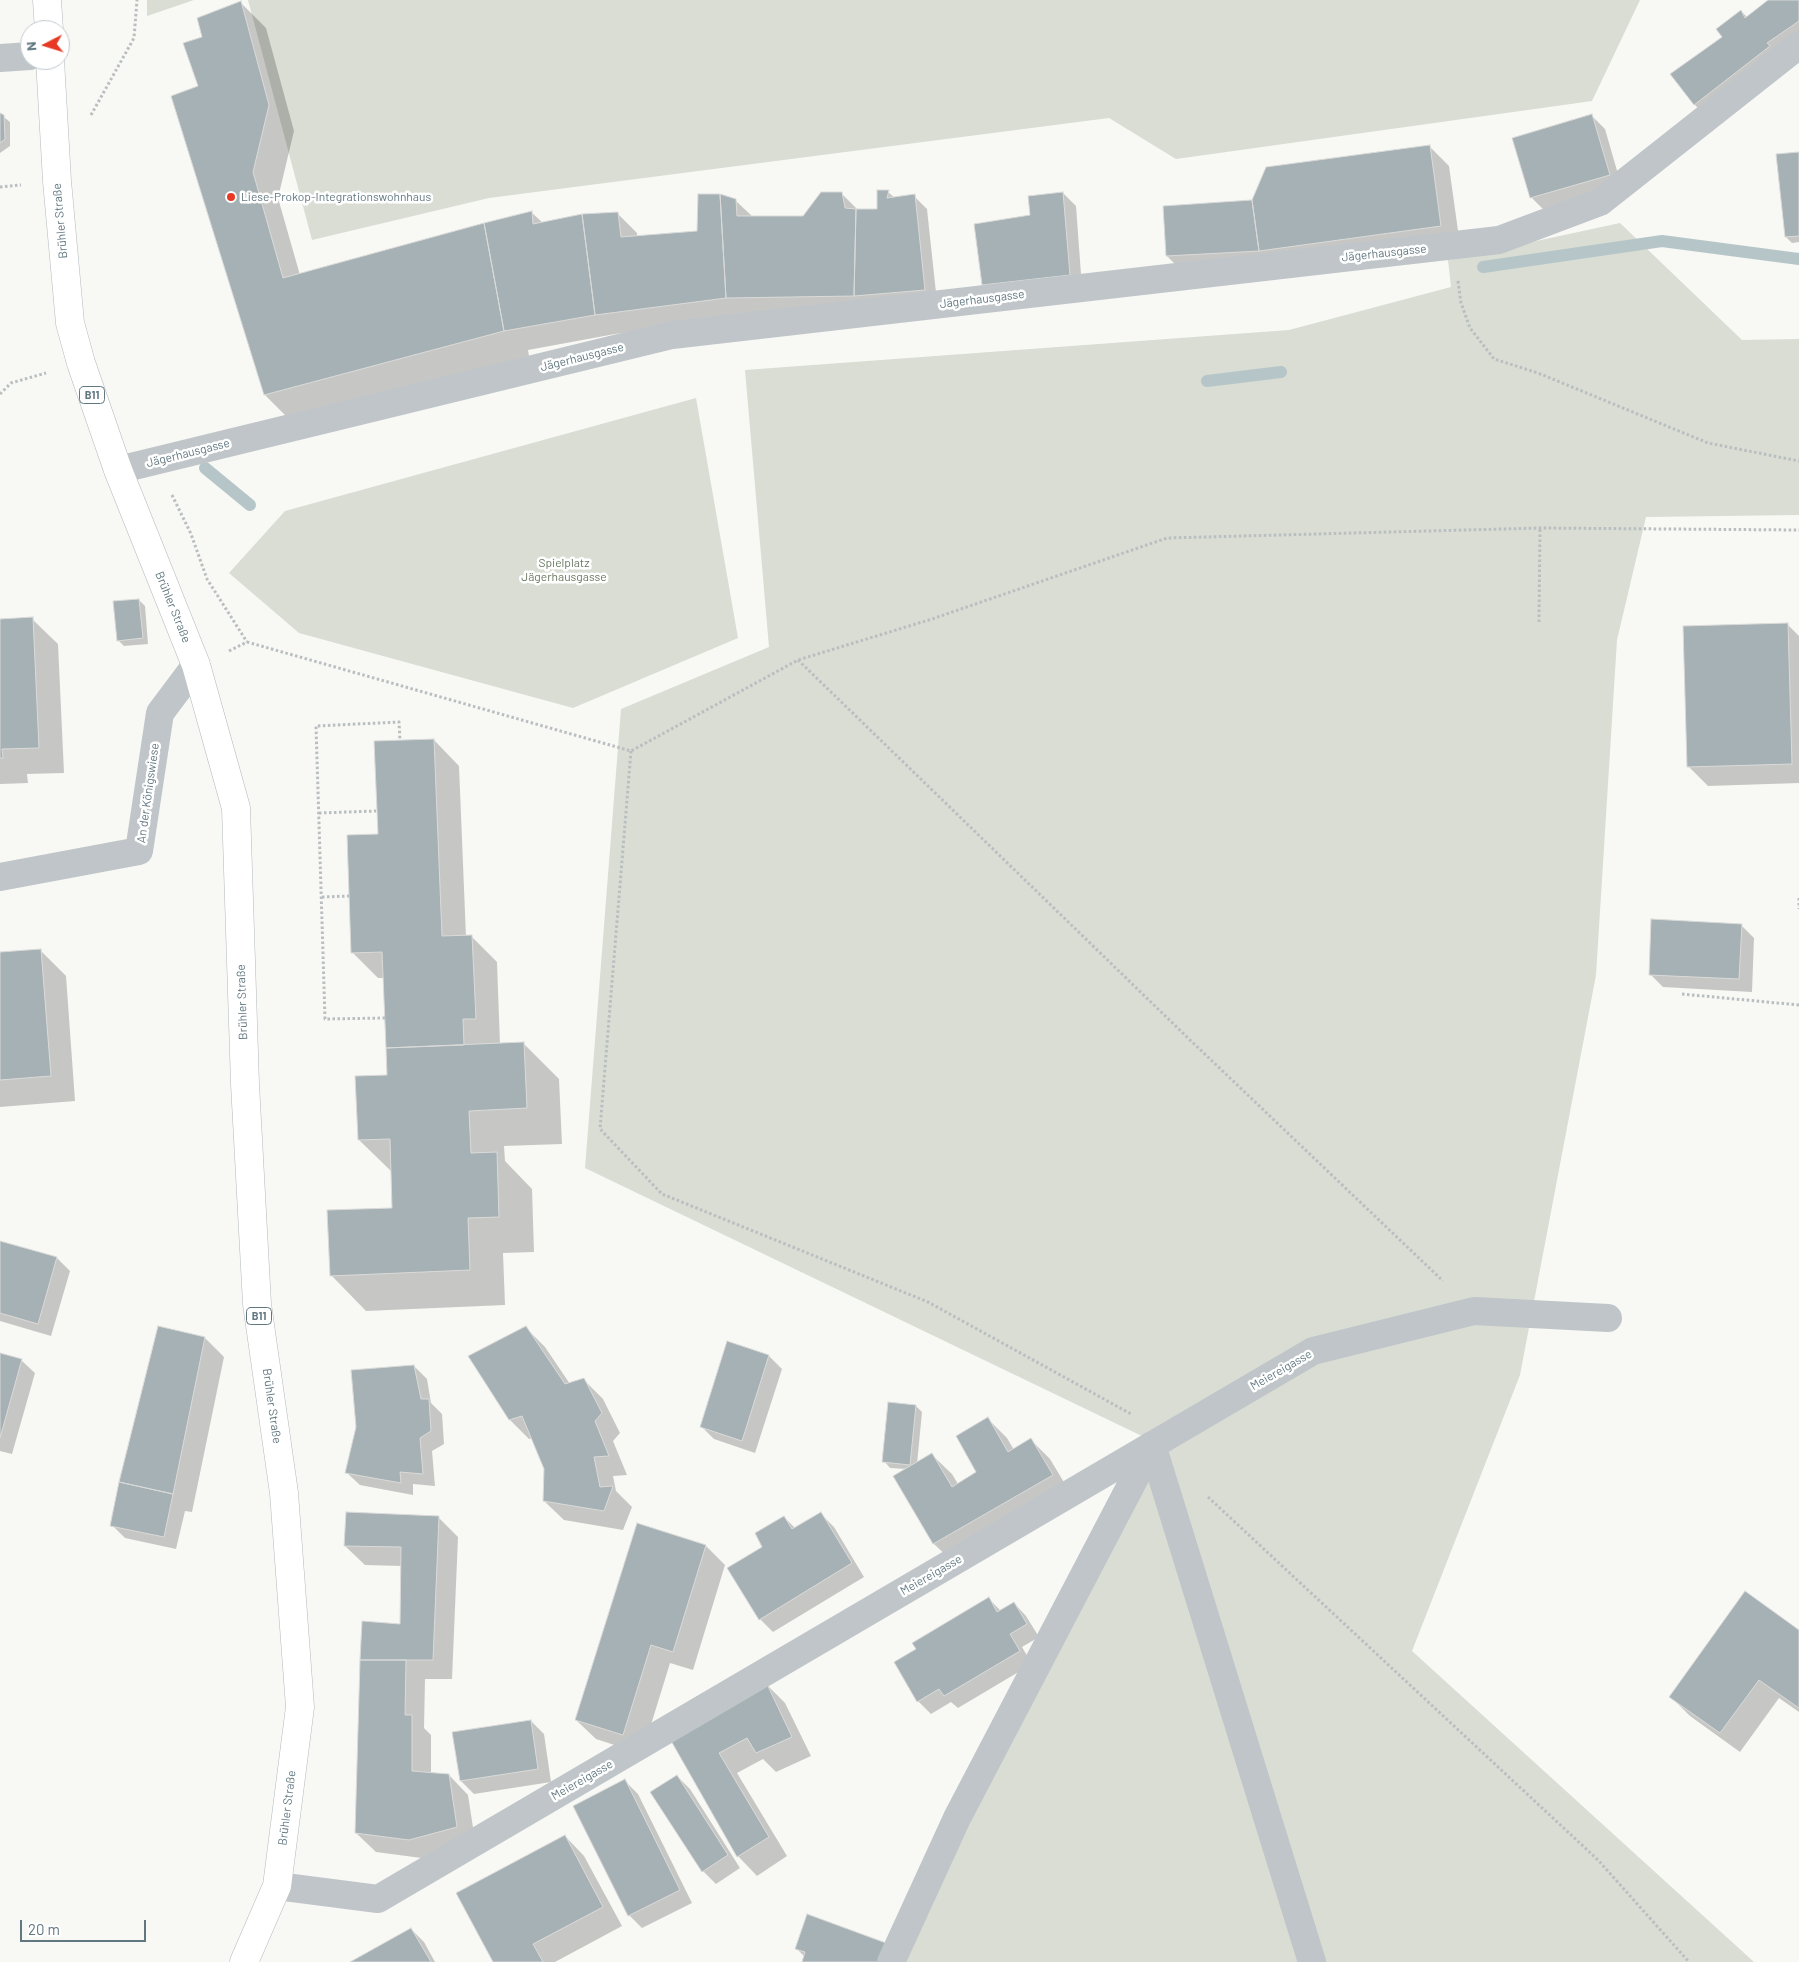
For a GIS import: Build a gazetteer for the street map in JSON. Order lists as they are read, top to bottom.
{
  "streets": {
    "main road": ["Brühler Straße", "B11"],
    "street": ["Jägerhausgasse", "An der Königswiese", "Meiereigasse"]
  },
  "crossings": [
    ["Brühler Straße", "Jägerhausgasse"],
    ["Brühler Straße", "An der Königswiese"],
    ["Brühler Straße", "Meiereigasse"]
  ],
  "parks": ["Spielplatz Jägerhausgasse"],
  "places": ["Liese-Prokop-Integrationswohnhaus"],
  "scale_bar": "20 m",
  "north": "left"
}
